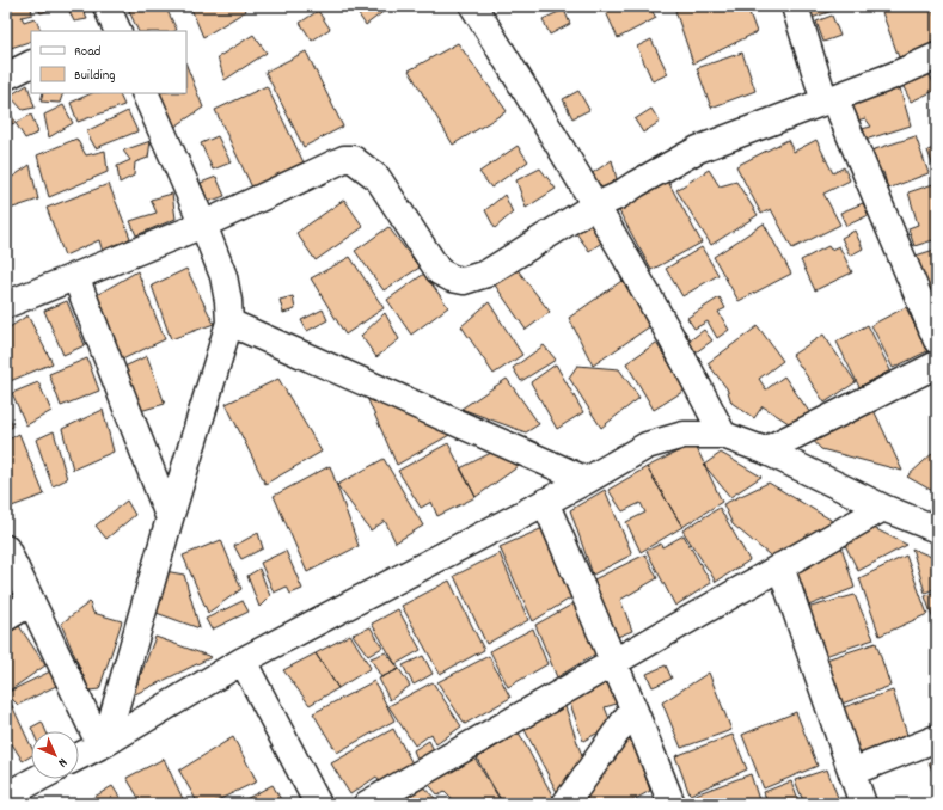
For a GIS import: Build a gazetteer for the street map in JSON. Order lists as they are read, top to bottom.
{
  "legend": ["Road", "Building"],
  "north": "bottom right"
}
